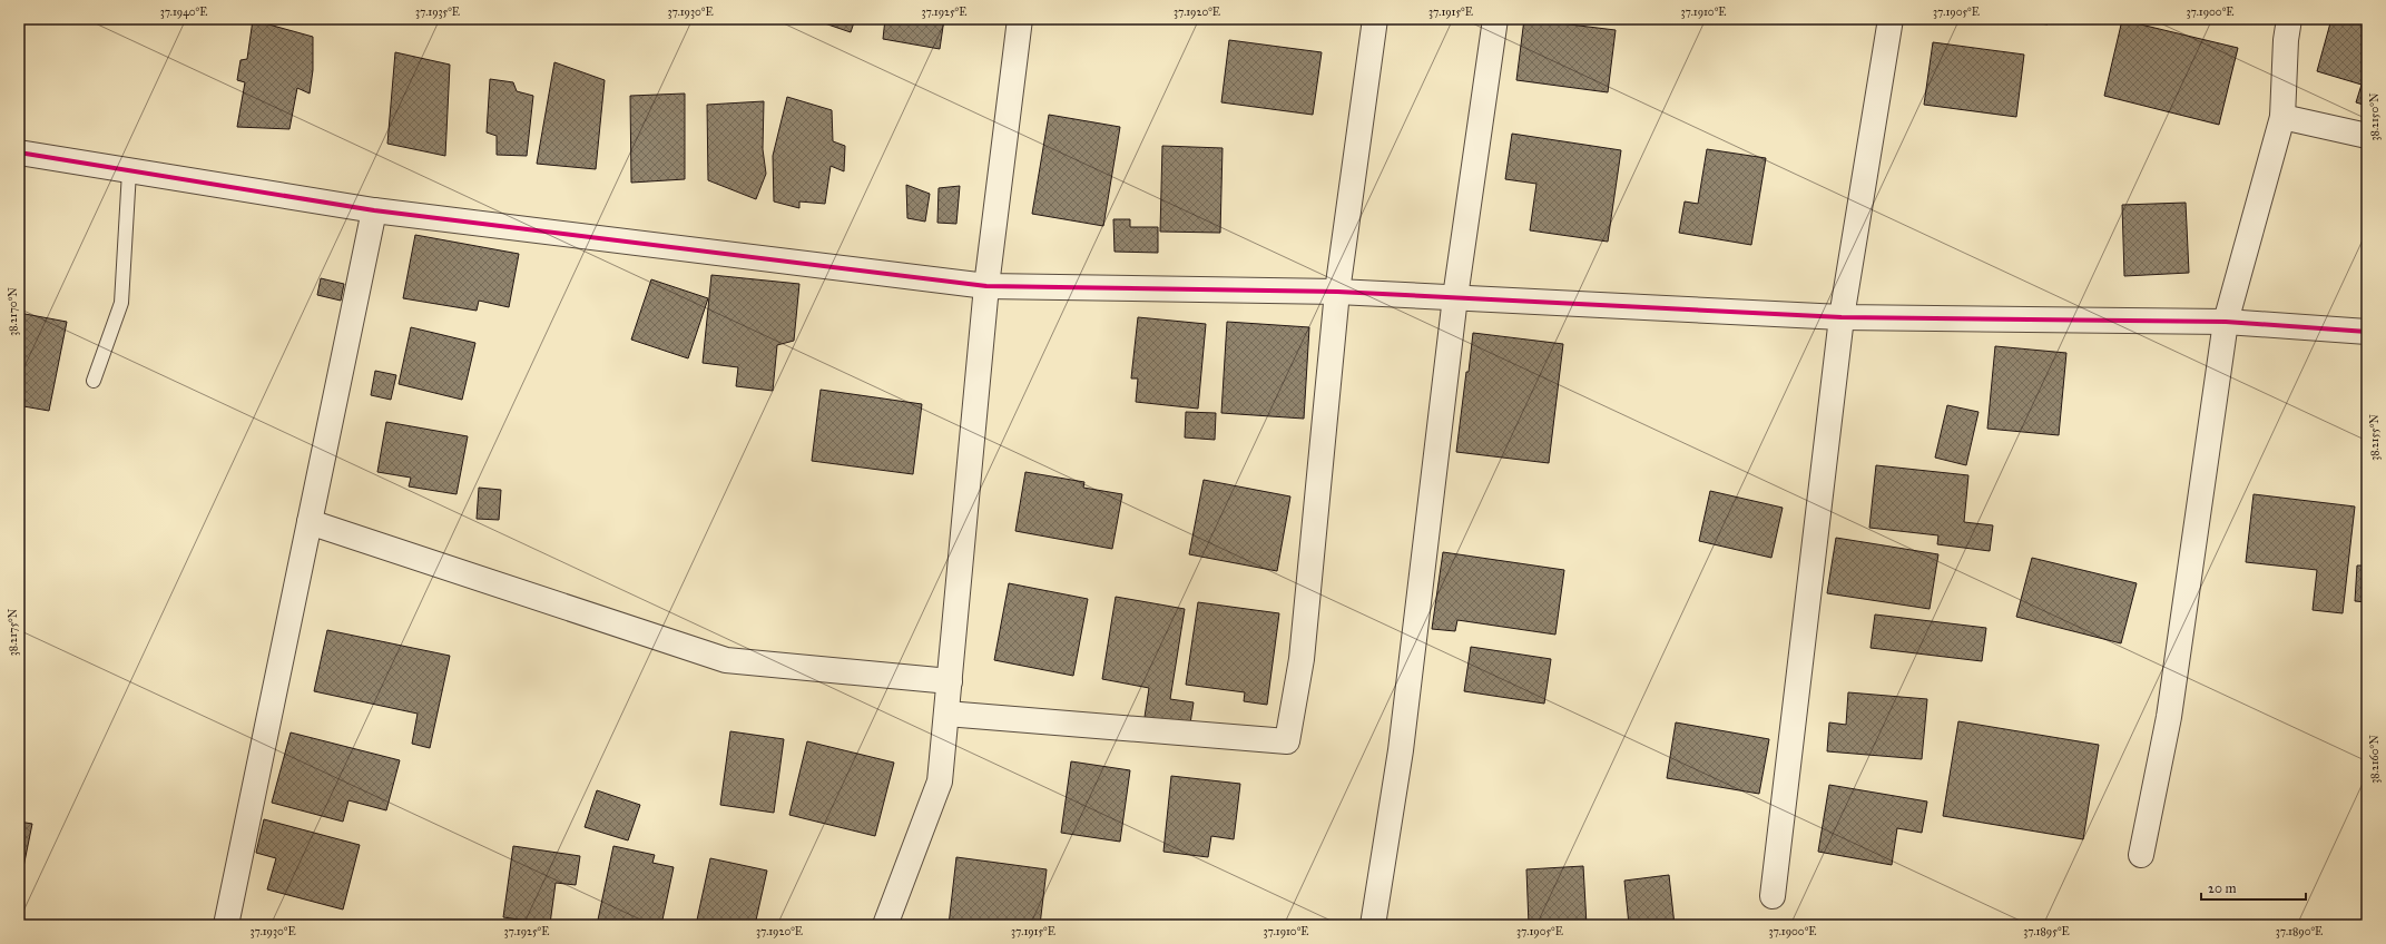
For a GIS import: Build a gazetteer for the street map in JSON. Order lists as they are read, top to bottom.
{
  "scale_bar": "20 m",
  "coordinates": [
    "37.1940°E",
    "37.1935°E",
    "37.1930°E",
    "37.1925°E",
    "37.1920°E",
    "37.1915°E",
    "37.1910°E",
    "37.1905°E",
    "37.1900°E",
    "38.2150°N",
    "38.2170°N",
    "38.2155°N",
    "38.2175°N",
    "38.2160°N",
    "37.1895°E",
    "37.1890°E"
  ]
}
